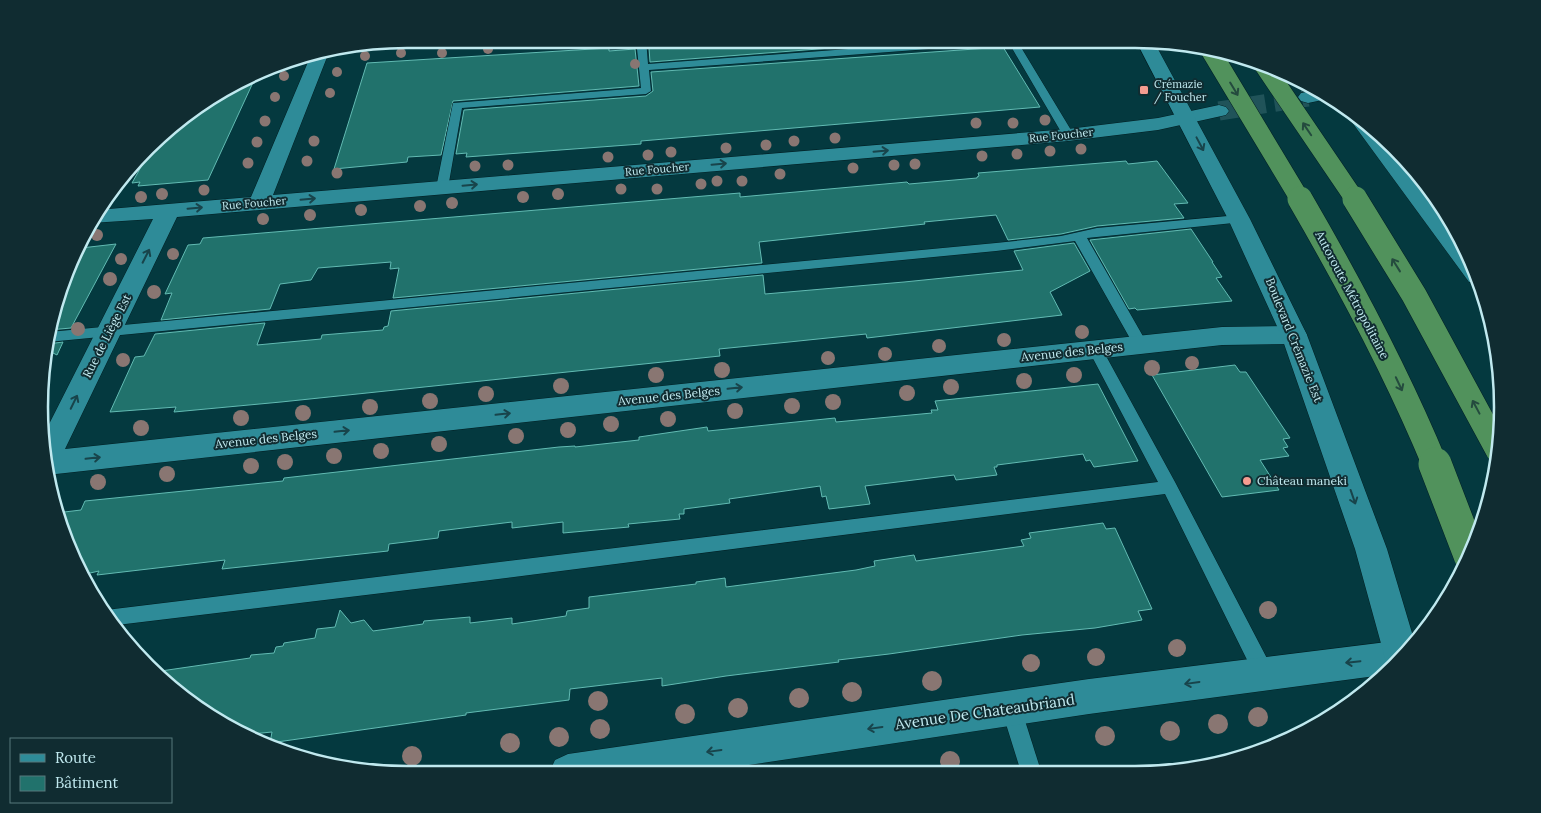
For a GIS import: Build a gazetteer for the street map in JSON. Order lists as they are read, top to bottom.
{
  "streets": {
    "highway": ["Autoroute Métropolitaine"],
    "street": [
      "Rue Foucher",
      "Rue de Liège Est",
      "Boulevard Crémazie Est",
      "Avenue des Belges",
      "Avenue De Chateaubriand"
    ]
  },
  "crossings": [
    ["Rue Foucher", "Rue de Liège Est"],
    ["Rue Foucher", "Boulevard Crémazie Est"],
    ["Boulevard Crémazie Est", "Avenue des Belges"]
  ],
  "one_way": [
    "Rue Foucher",
    "Rue de Liège Est",
    "Boulevard Crémazie Est",
    "Avenue des Belges",
    "Avenue De Chateaubriand"
  ],
  "places": {
    "transit": ["Crémazie / Foucher"],
    "other": ["Château maneki"]
  },
  "legend": ["Route", "Bâtiment"]
}
